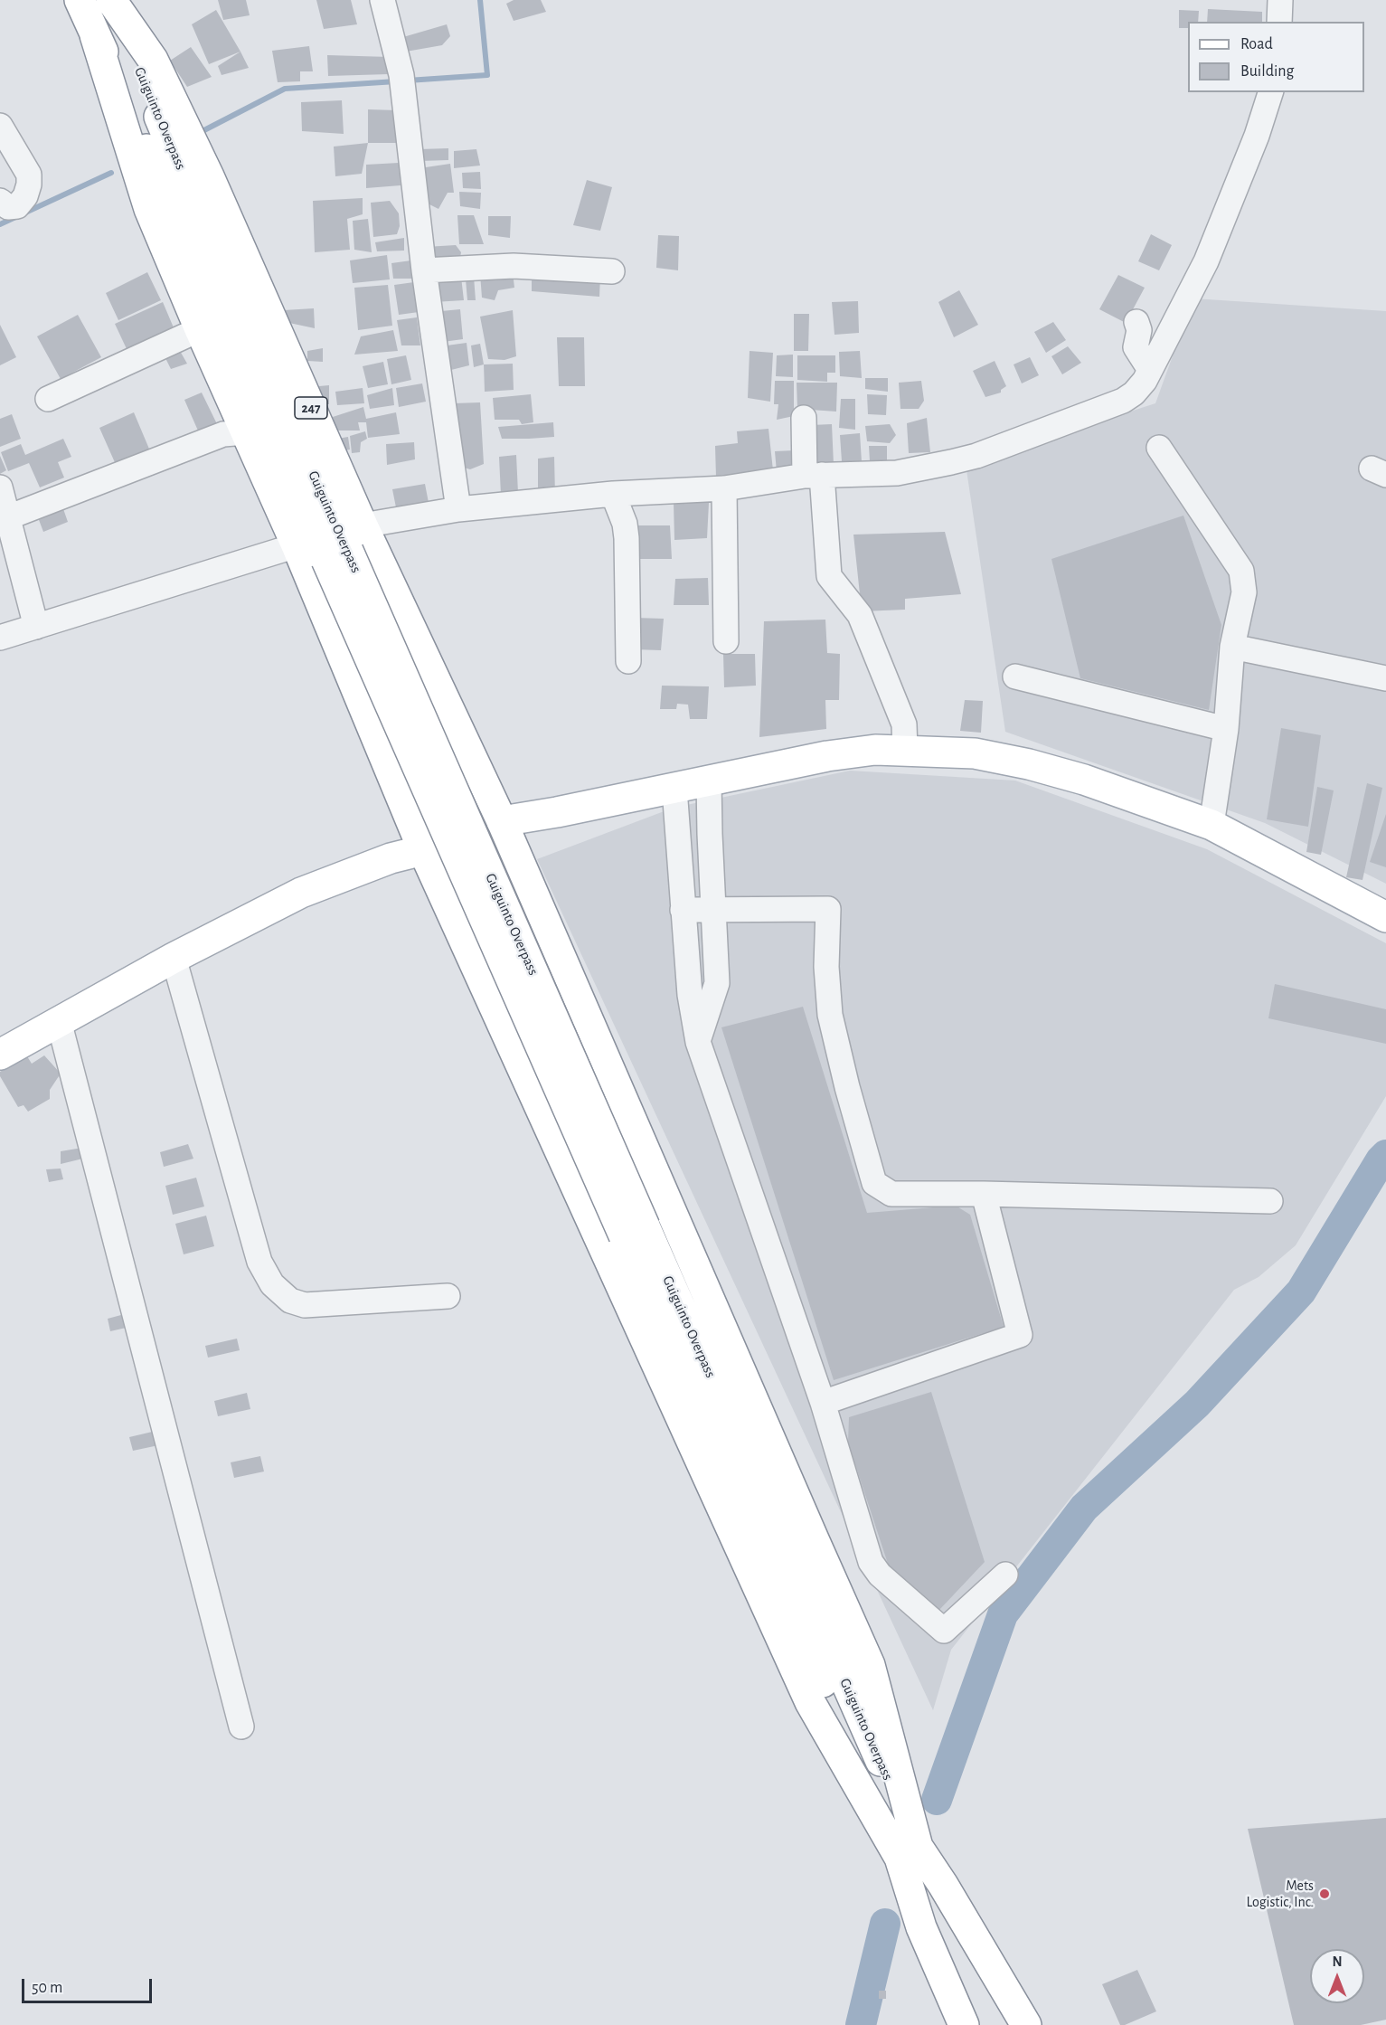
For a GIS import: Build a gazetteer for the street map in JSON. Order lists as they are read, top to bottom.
{
  "streets": {
    "main road": ["Guiguinto Overpass", "247"]
  },
  "crossings": [
    ["Guiguinto Overpass", "247"]
  ],
  "places": ["Mets Logistic, Inc."],
  "legend": ["Road", "Building"],
  "scale_bar": "50 m",
  "north": "top"
}
